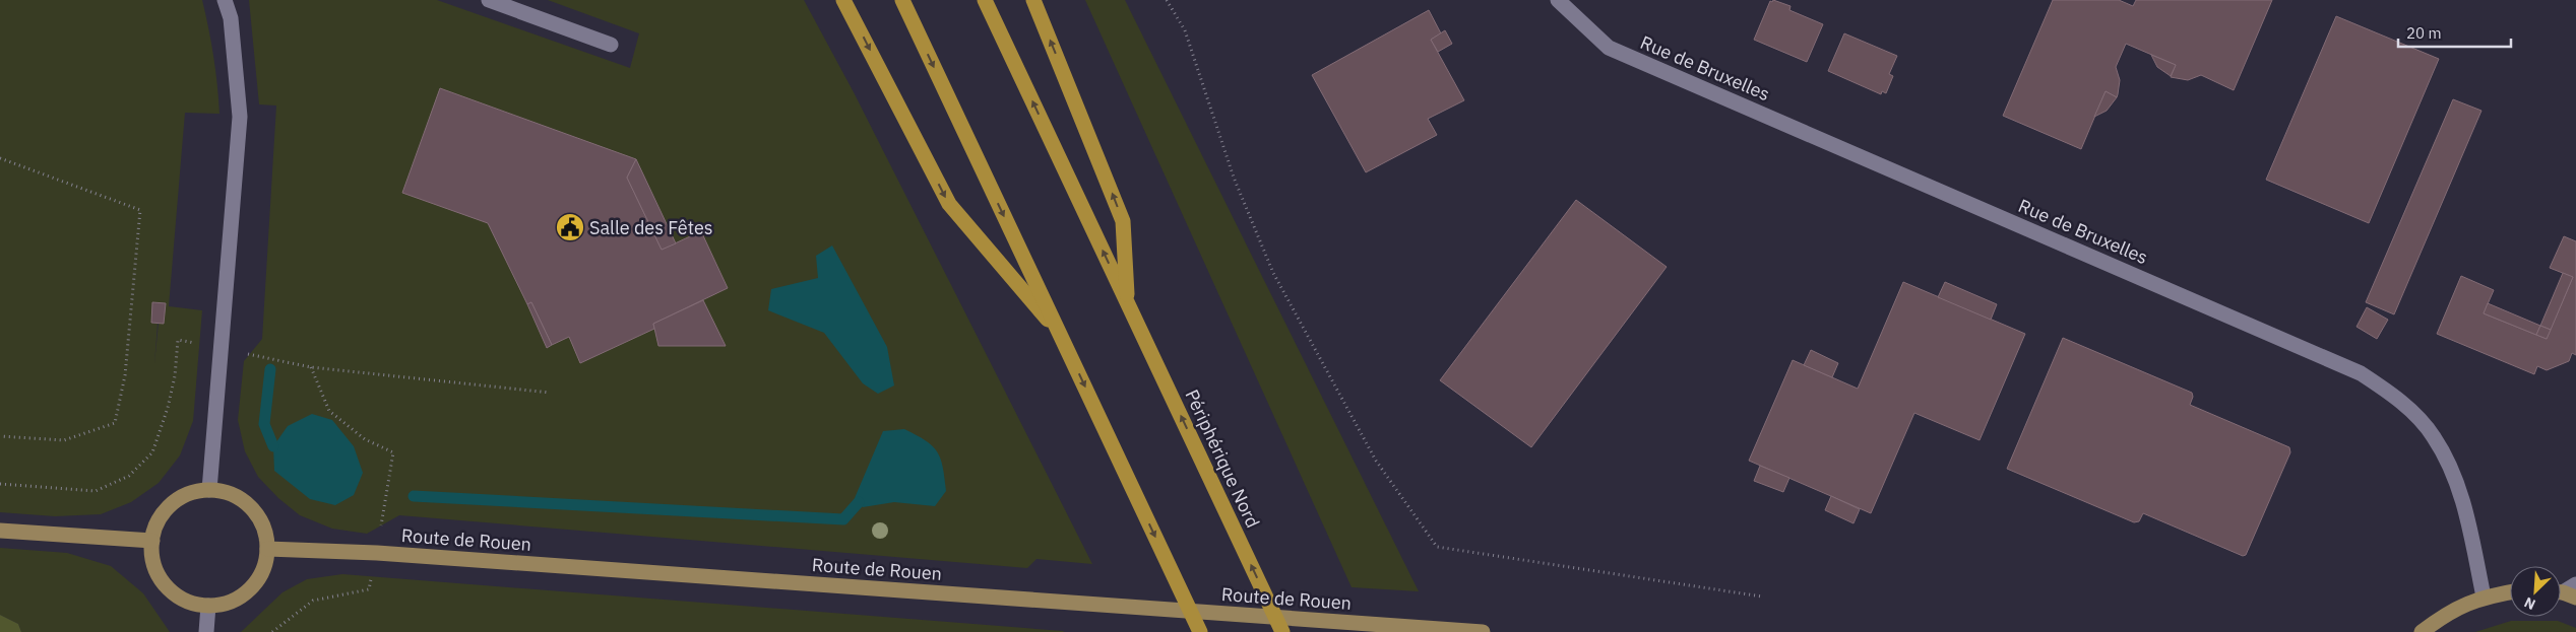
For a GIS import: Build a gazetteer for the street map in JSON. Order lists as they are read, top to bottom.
{
  "streets": {
    "highway": ["Périphérique Nord"],
    "main road": ["Route de Rouen"],
    "street": ["Rue de Bruxelles"]
  },
  "places": {
    "public building": ["Salle des Fêtes"]
  },
  "scale_bar": "20 m",
  "north": "bottom left"
}
